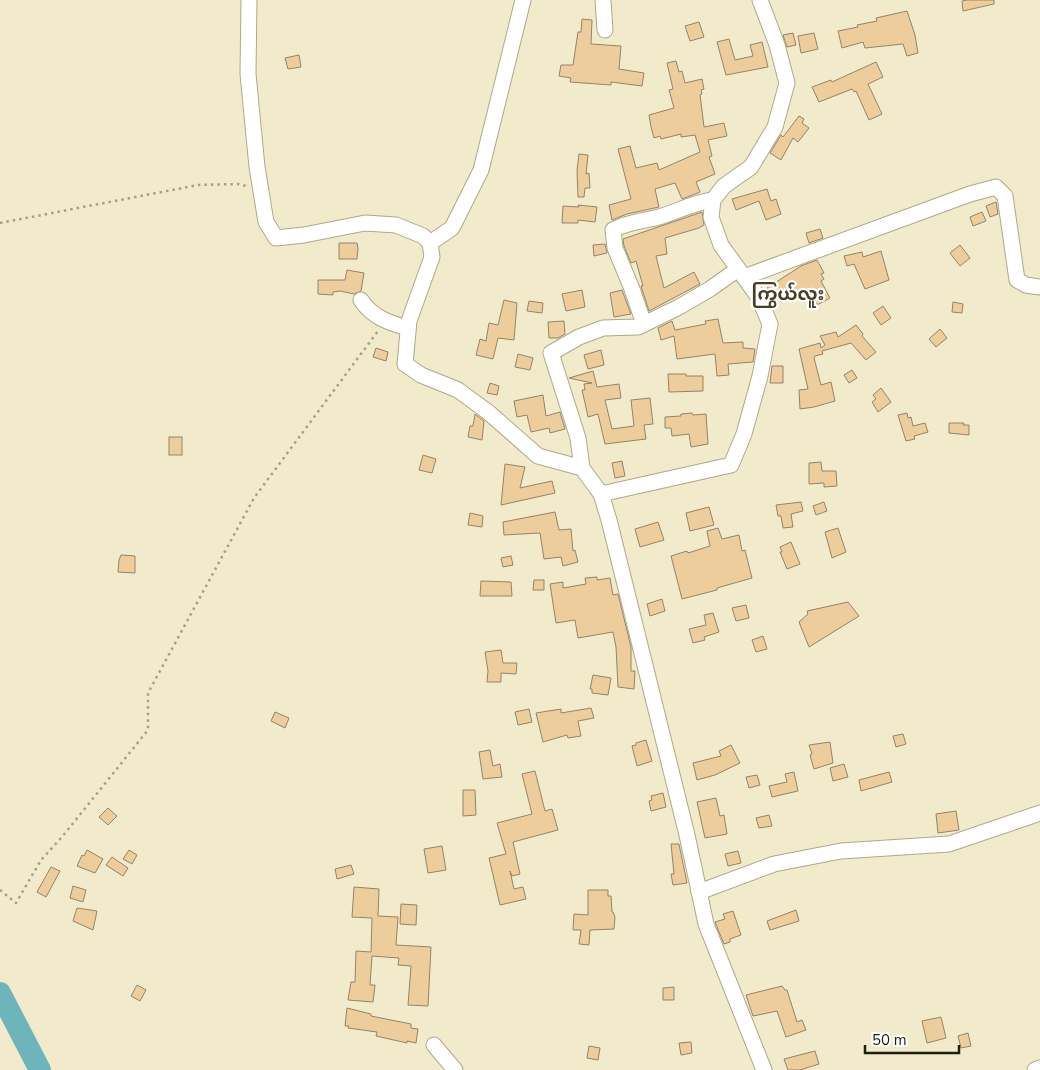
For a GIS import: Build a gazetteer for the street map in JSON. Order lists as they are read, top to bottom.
{
  "districts": ["ကြွယ်လူး"],
  "scale_bar": "50 m"
}
